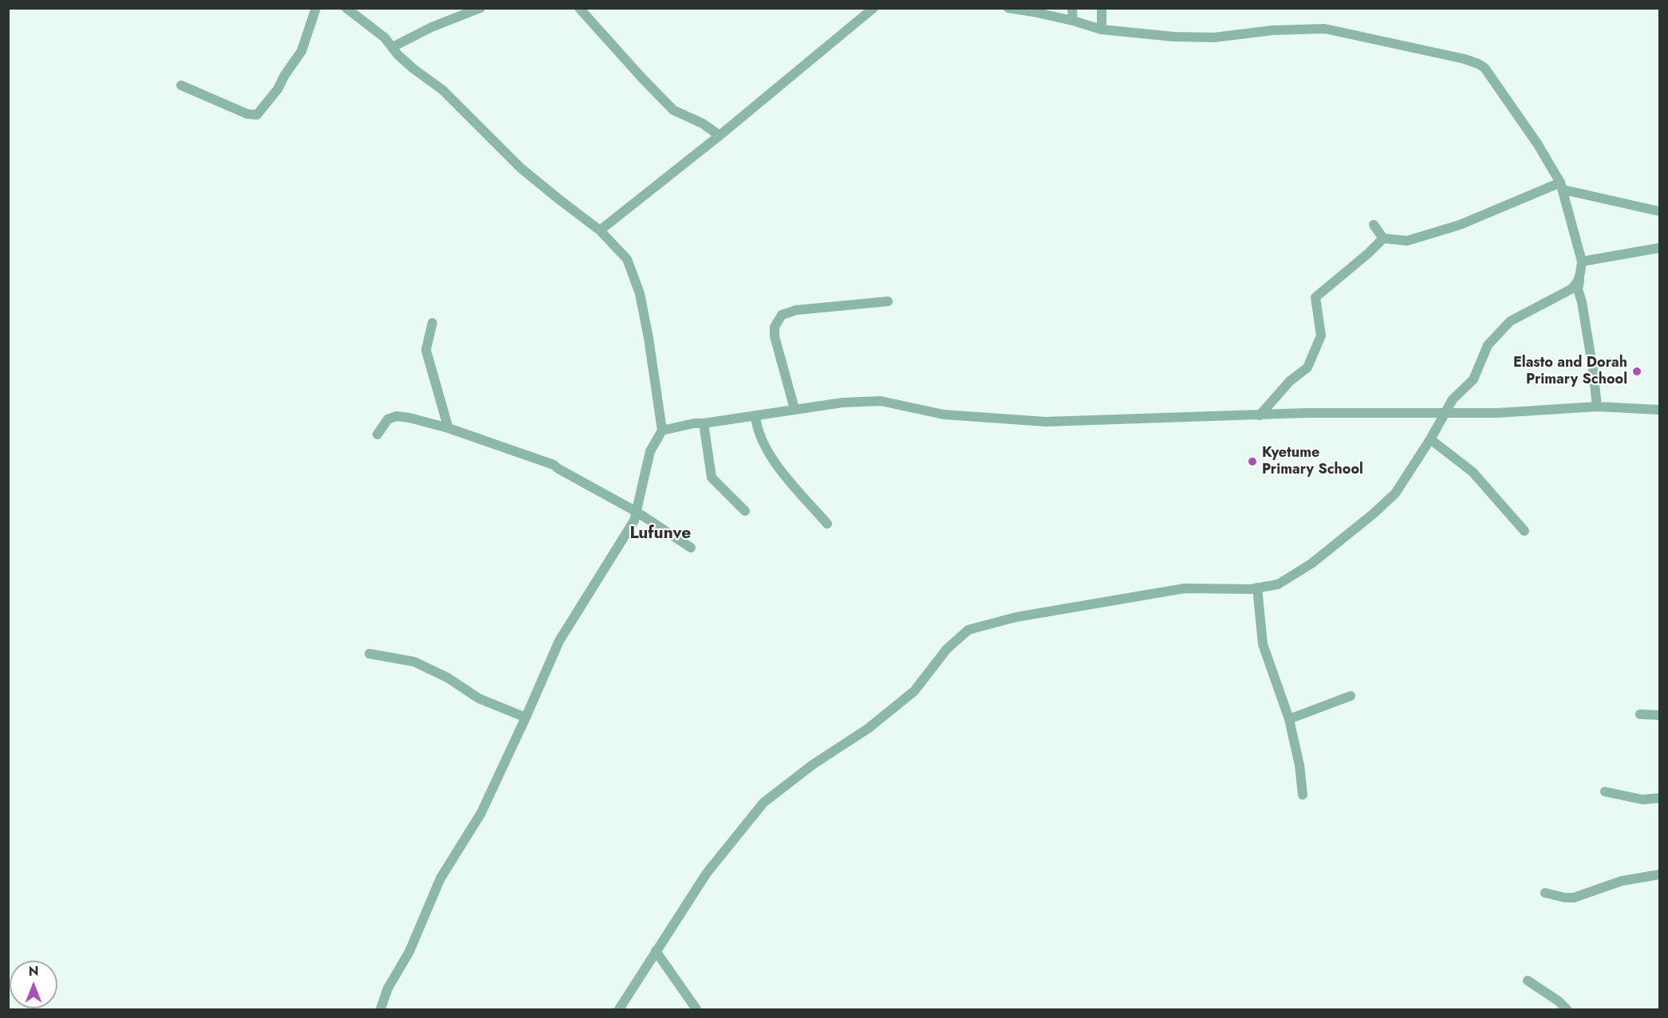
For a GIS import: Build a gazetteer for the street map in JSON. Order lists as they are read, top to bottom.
{
  "districts": ["Lufunve"],
  "places": ["Elasto and Dorah Primary School", "Kyetume Primary School"],
  "north": "top"
}
